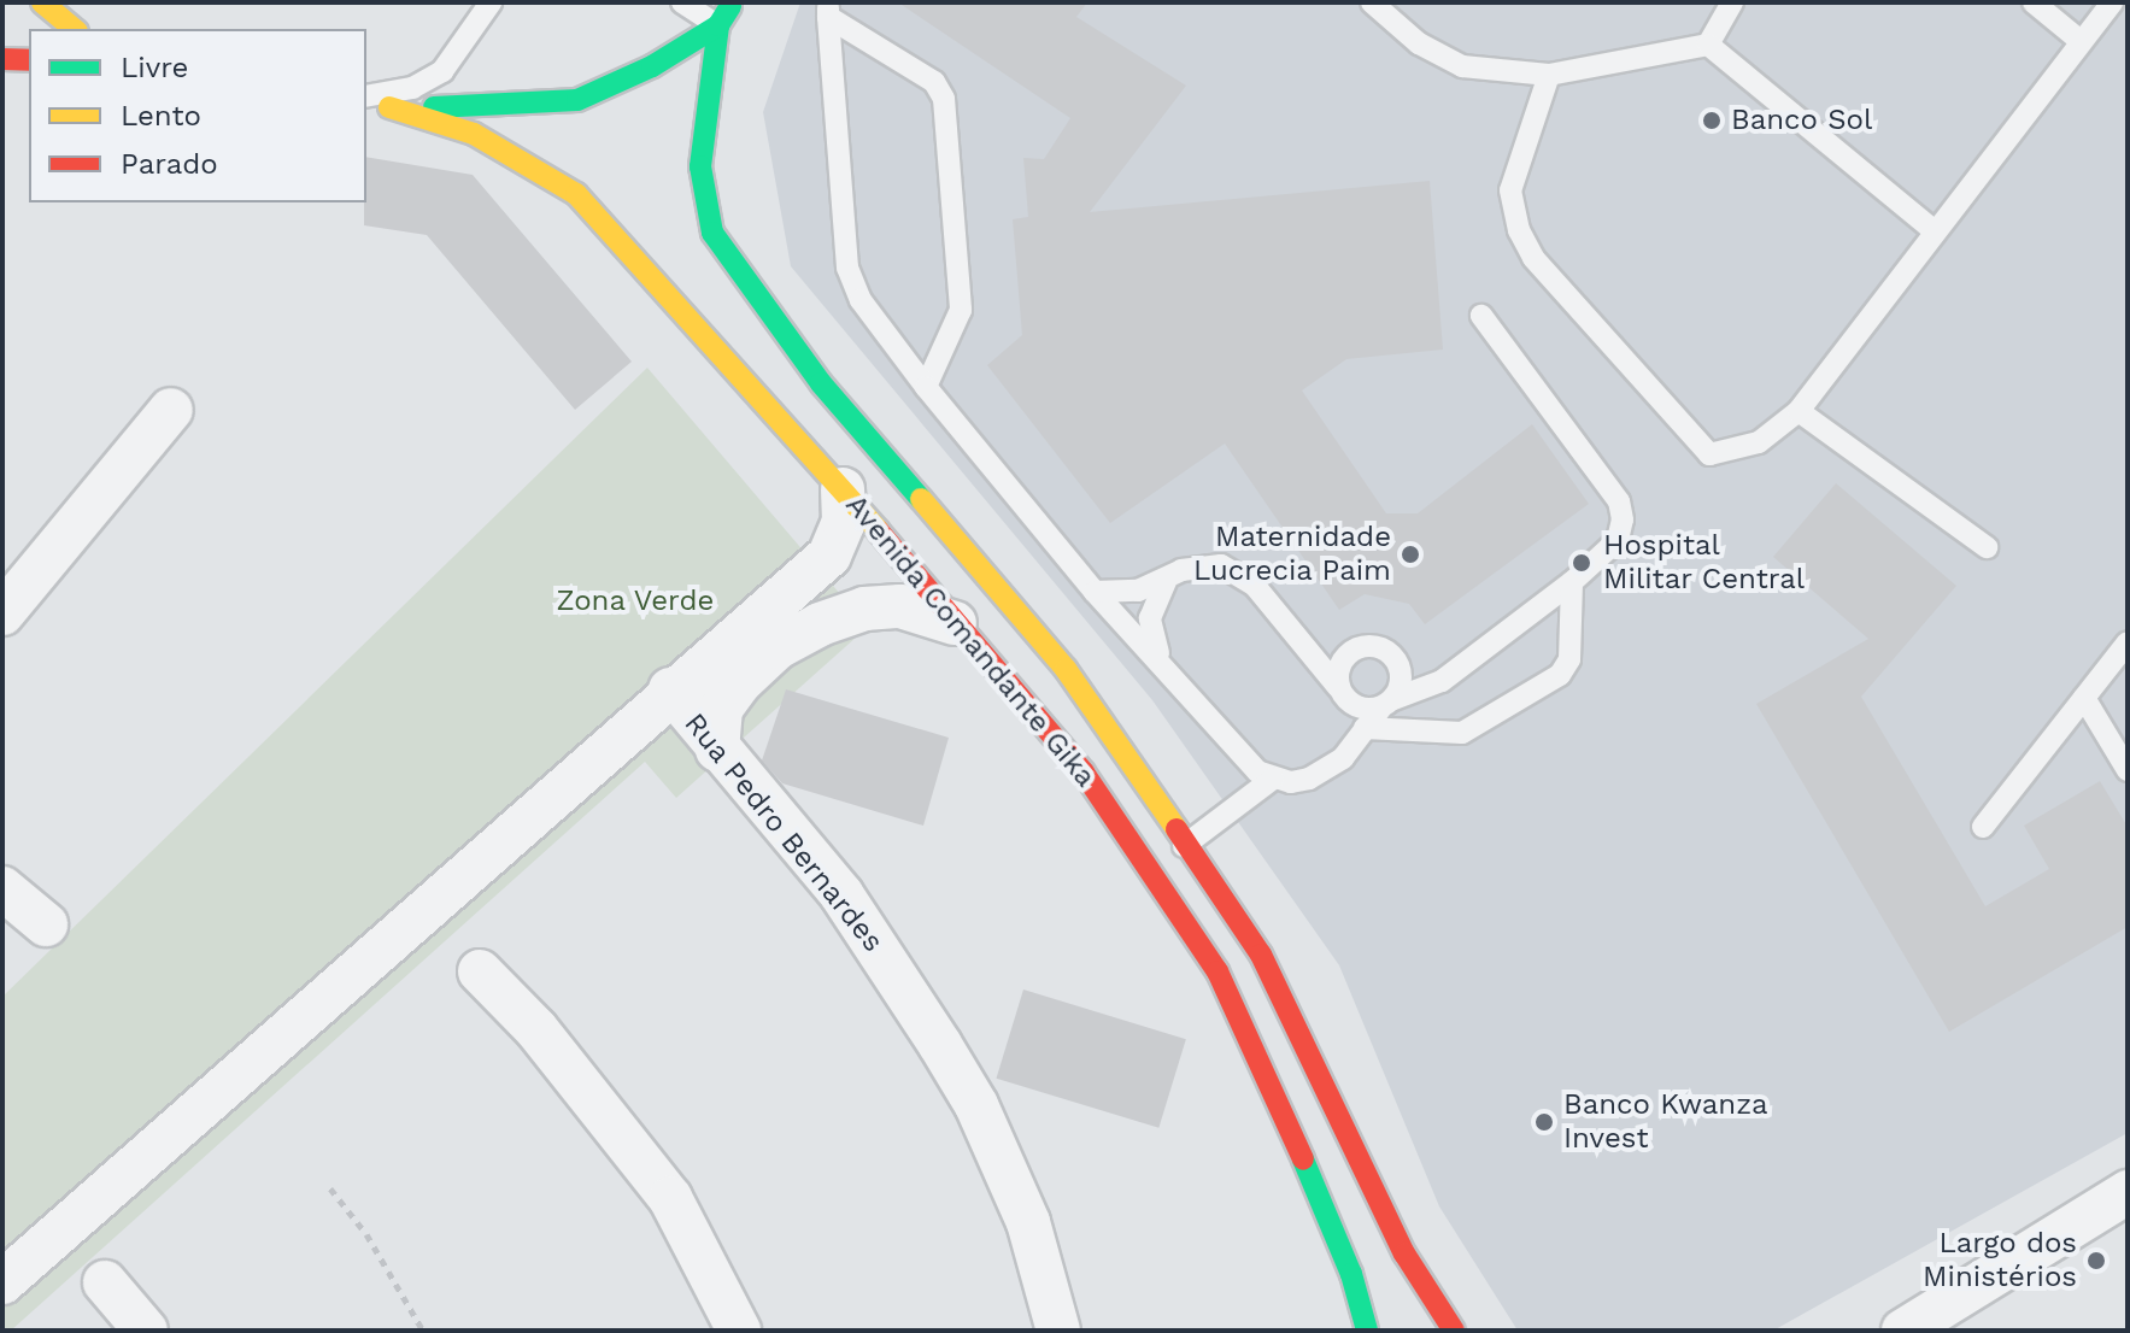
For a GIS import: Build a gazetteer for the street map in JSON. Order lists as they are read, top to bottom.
{
  "streets": {
    "street": ["Avenida Comandante Gika", "Rua Pedro Bernardes"]
  },
  "crossings": [
    ["Avenida Comandante Gika", "Rua Pedro Bernardes"]
  ],
  "parks": ["Zona Verde"],
  "places": [
    "Banco Sol",
    "Maternidade Lucrecia Paim",
    "Hospital Militar Central",
    "Banco Kwanza Invest",
    "Largo dos Ministérios"
  ],
  "legend": ["Livre", "Lento", "Parado"]
}
